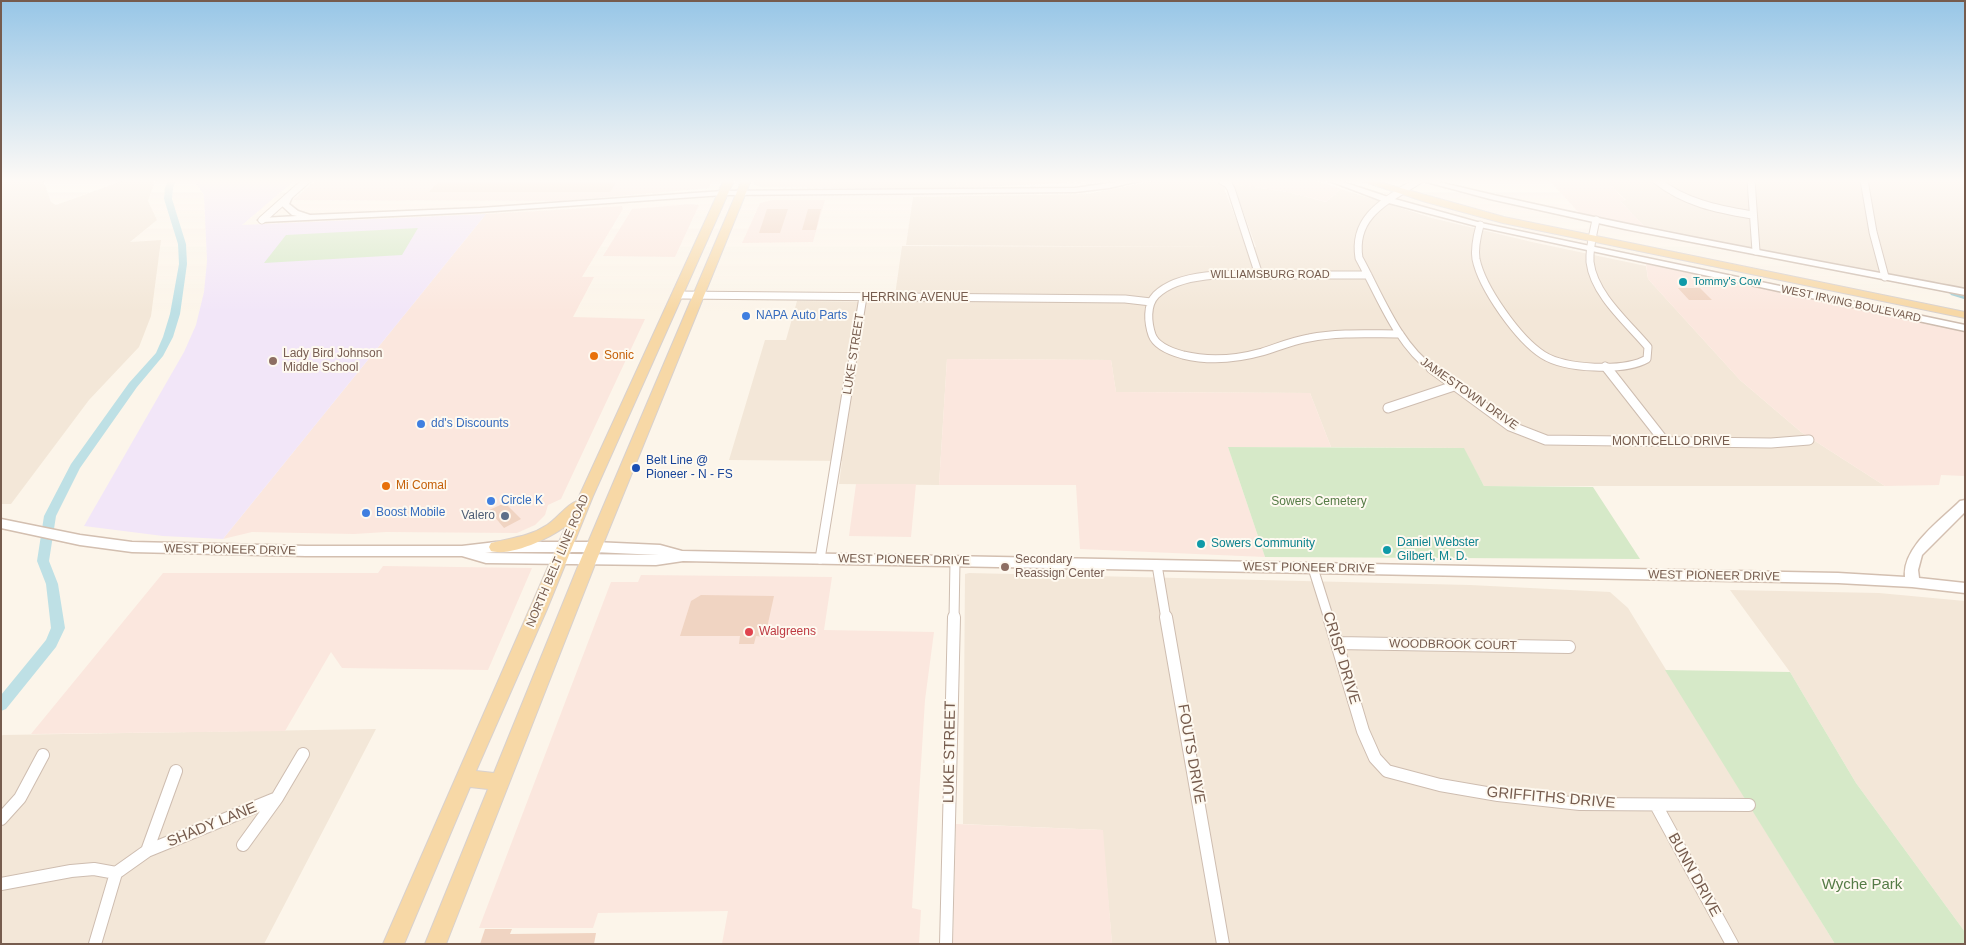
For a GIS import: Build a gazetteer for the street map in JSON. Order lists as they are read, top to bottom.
{
  "streets": {
    "main road": ["WEST IRVING BOULEVARD", "WEST PIONEER DRIVE", "NORTH BELT LINE ROAD"],
    "street": [
      "WILLIAMSBURG ROAD",
      "HERRING AVENUE",
      "LUKE STREET",
      "JAMESTOWN DRIVE",
      "MONTICELLO DRIVE",
      "WOODBROOK COURT",
      "CRISP DRIVE",
      "FOUTS DRIVE",
      "GRIFFITHS DRIVE",
      "SHADY LANE",
      "BUNN DRIVE"
    ]
  },
  "crossings": [
    ["WILLIAMSBURG ROAD", "HERRING AVENUE"],
    ["WILLIAMSBURG ROAD", "JAMESTOWN DRIVE"],
    ["HERRING AVENUE", "LUKE STREET"],
    ["HERRING AVENUE", "NORTH BELT LINE ROAD"],
    ["LUKE STREET", "WEST PIONEER DRIVE"],
    ["JAMESTOWN DRIVE", "MONTICELLO DRIVE"],
    ["WEST PIONEER DRIVE", "NORTH BELT LINE ROAD"],
    ["WEST PIONEER DRIVE", "CRISP DRIVE"],
    ["WEST PIONEER DRIVE", "FOUTS DRIVE"],
    ["WOODBROOK COURT", "CRISP DRIVE"],
    ["CRISP DRIVE", "GRIFFITHS DRIVE"],
    ["GRIFFITHS DRIVE", "BUNN DRIVE"]
  ],
  "parks": ["Sowers Cemetery", "Wyche Park"],
  "places": [
    "Tommy's Cow",
    "NAPA Auto Parts",
    "Sonic",
    "Lady Bird Johnson Middle School",
    "dd's Discounts",
    "Belt Line @ Pioneer - N - FS",
    "Mi Comal",
    "Circle K",
    "Boost Mobile",
    "Valero",
    "Sowers Community",
    "Daniel Webster Gilbert, M. D.",
    "Secondary Reassign Center",
    "Walgreens"
  ]
}
